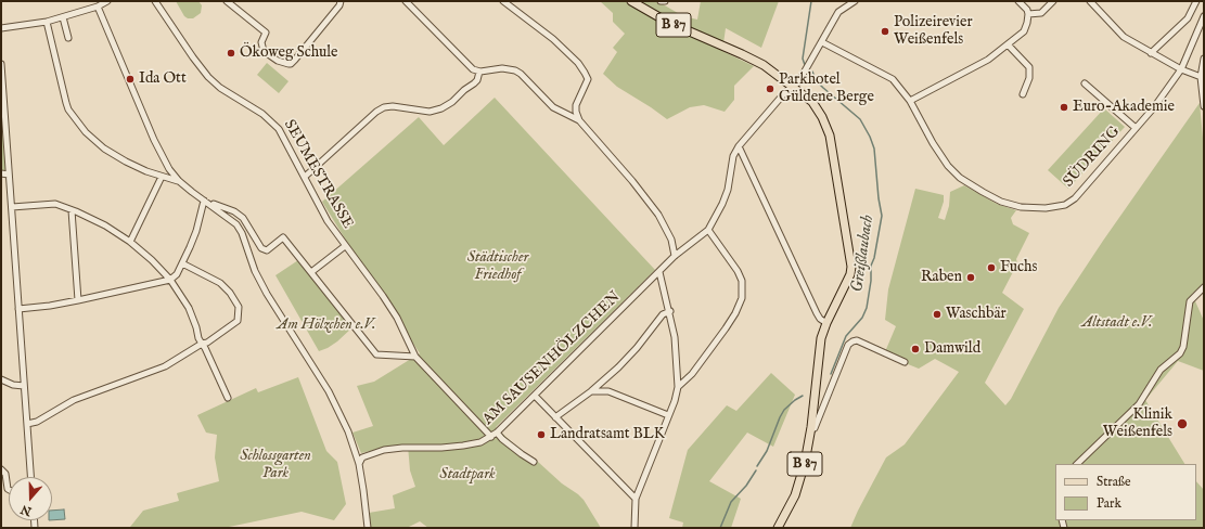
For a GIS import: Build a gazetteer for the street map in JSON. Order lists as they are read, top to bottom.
{
  "streets": {
    "main road": ["B 87"],
    "street": ["SÜDRING", "SEUMESTRASSE", "AM SAUSENHÖLZCHEN"]
  },
  "crossings": [
    ["SEUMESTRASSE", "AM SAUSENHÖLZCHEN"]
  ],
  "water": ["Greißlaubach"],
  "parks": [
    "Städtischer Friedhof",
    "Altstadt e.V.",
    "Am Hölzchen e.V.",
    "Schlossgarten Park",
    "Stadtpark"
  ],
  "places": [
    "Polizeirevier Weißenfels",
    "Ökoweg Schule",
    "Ida Ott",
    "Parkhotel Güldene Berge",
    "Euro-Akademie",
    "Fuchs",
    "Raben",
    "Waschbär",
    "Damwild",
    "Klinik Weißenfels",
    "Landratsamt BLK"
  ],
  "legend": ["Straße", "Park"],
  "north": "bottom"
}
